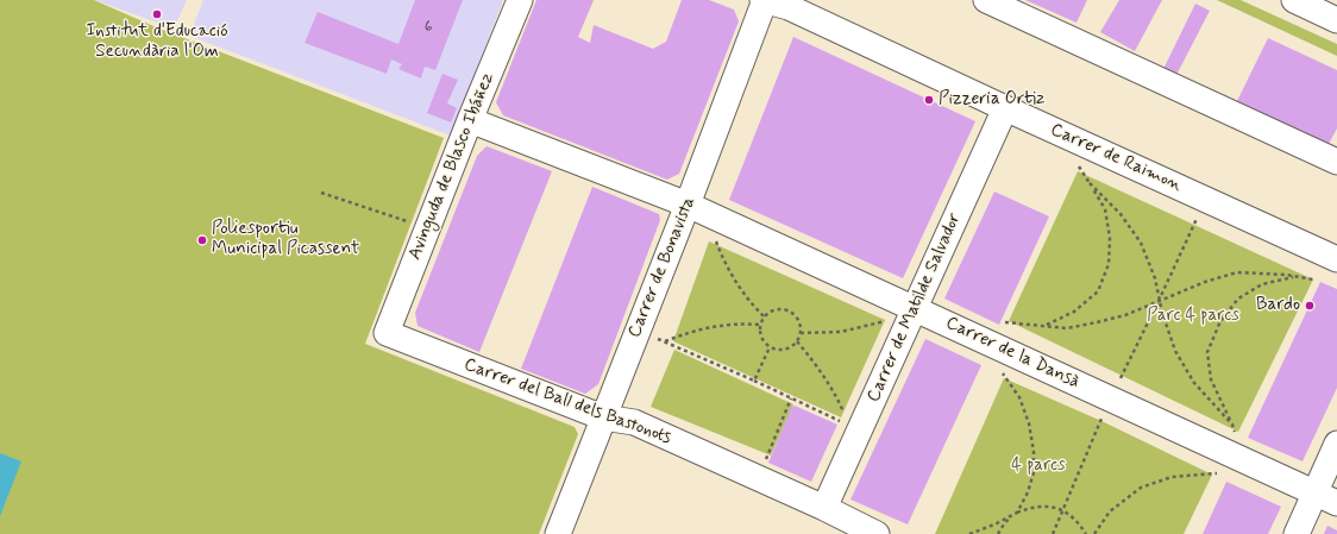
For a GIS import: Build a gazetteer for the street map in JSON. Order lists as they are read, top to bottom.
{
  "streets": {
    "street": [
      "Carrer de Raimon",
      "Avinguda de Blasco Ibáñez",
      "Carrer de Bonavista",
      "Carrer de Matilde Salvador",
      "Carrer de la Dansà",
      "Carrer del Ball dels Bastonots"
    ]
  },
  "crossings": [
    ["Carrer de Raimon", "Carrer de Bonavista"],
    ["Carrer de Raimon", "Carrer de Matilde Salvador"],
    ["Avinguda de Blasco Ibáñez", "Carrer de la Dansà"],
    ["Avinguda de Blasco Ibáñez", "Carrer del Ball dels Bastonots"],
    ["Carrer de Bonavista", "Carrer de la Dansà"],
    ["Carrer de Bonavista", "Carrer del Ball dels Bastonots"],
    ["Carrer de Matilde Salvador", "Carrer de la Dansà"],
    ["Carrer de Matilde Salvador", "Carrer del Ball dels Bastonots"]
  ],
  "parks": ["Parc 4 parcs", "4 parcs"],
  "places": [
    "Institut d'Educació Secundària l'Om",
    "Pizzeria Ortiz",
    "Poliesportiu Municipal Picassent",
    "Bardo"
  ],
  "house_numbers": ["6"]
}
